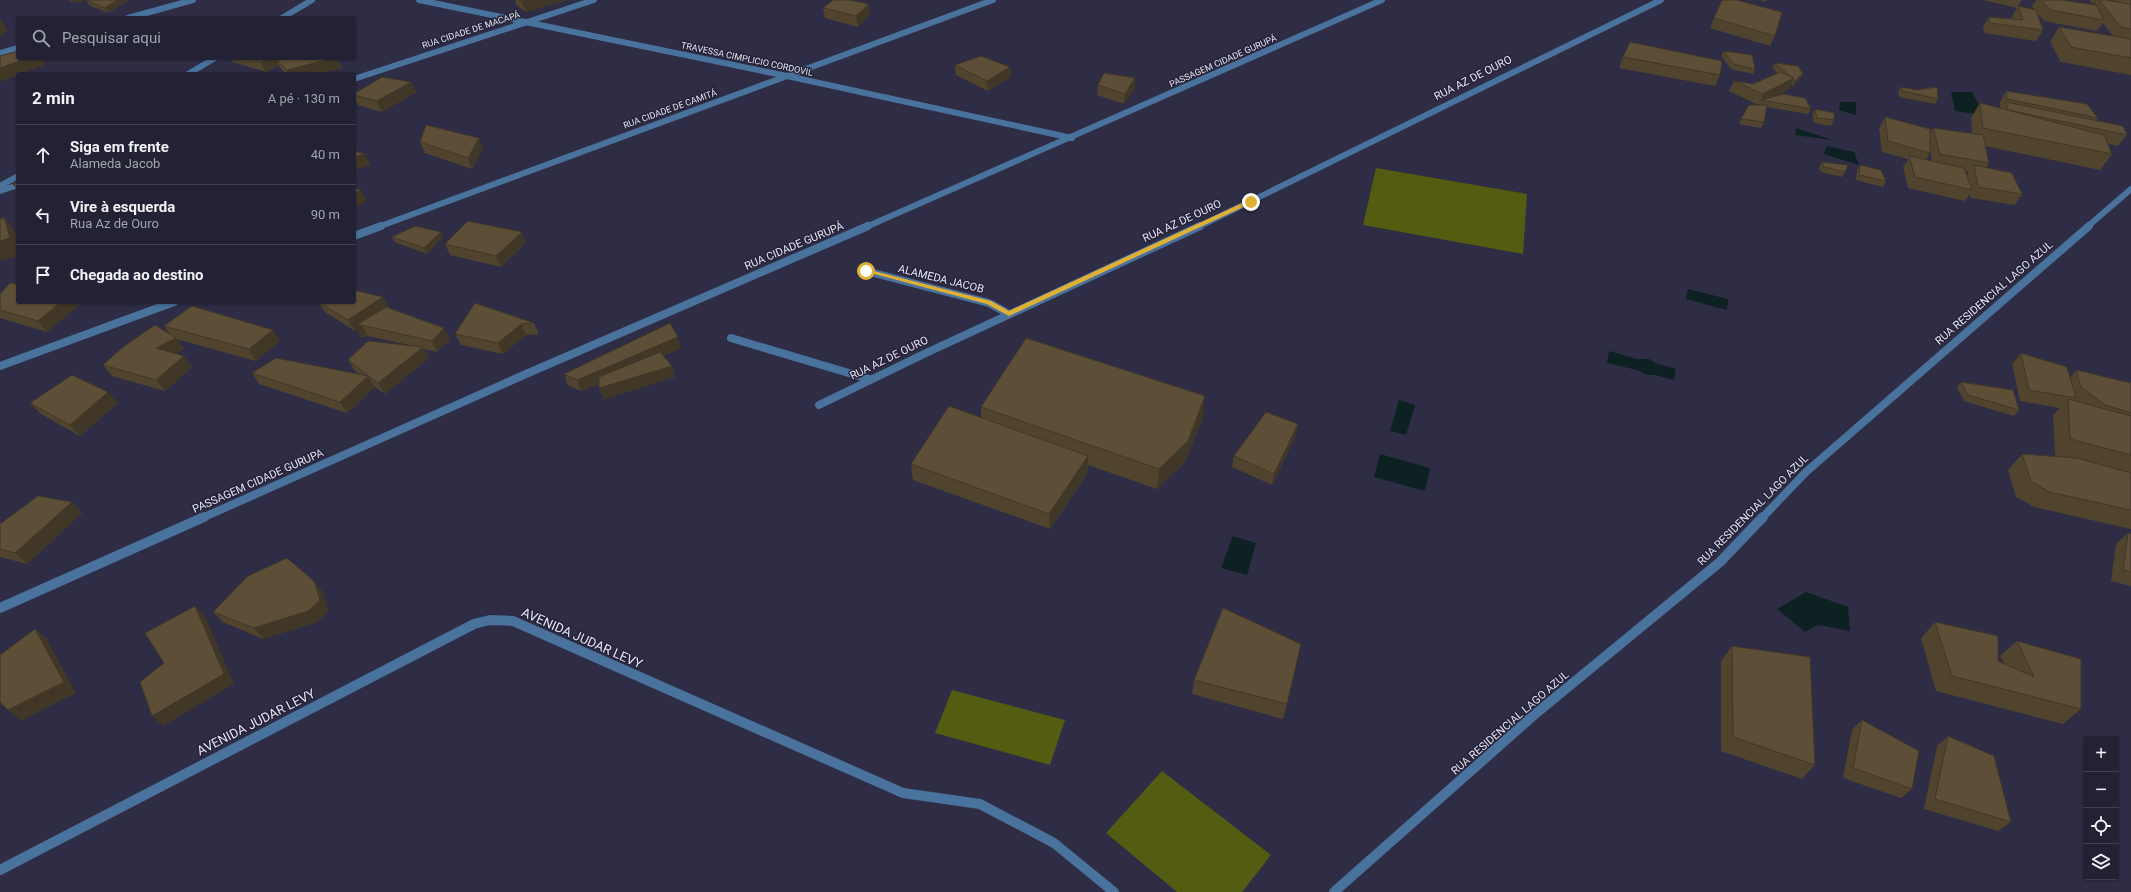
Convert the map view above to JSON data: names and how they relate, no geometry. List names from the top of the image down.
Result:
{
  "streets": {
    "street": [
      "RUA CIDADE DE MACAPÁ",
      "TRAVESSA CIMPLICIO CORDOVIL",
      "PASSAGEM CIDADE GURUPÁ",
      "RUA AZ DE OURO",
      "RUA CIDADE DE CAMITÁ",
      "RUA CIDADE GURUPÁ",
      "ALAMEDA JACOB",
      "RUA RESIDENCIAL LAGO AZUL",
      "PASSAGEM CIDADE GURUPA",
      "AVENIDA JUDAR LEVY"
    ]
  },
  "crossings": [
    ["RUA CIDADE DE MACAPÁ", "TRAVESSA CIMPLICIO CORDOVIL"],
    ["TRAVESSA CIMPLICIO CORDOVIL", "PASSAGEM CIDADE GURUPÁ"],
    ["TRAVESSA CIMPLICIO CORDOVIL", "RUA CIDADE DE CAMITÁ"],
    ["TRAVESSA CIMPLICIO CORDOVIL", "RUA CIDADE GURUPÁ"],
    ["PASSAGEM CIDADE GURUPÁ", "RUA CIDADE GURUPÁ"],
    ["RUA AZ DE OURO", "ALAMEDA JACOB"],
    ["RUA CIDADE GURUPÁ", "PASSAGEM CIDADE GURUPA"]
  ],
  "page": {
    "search": "Pesquisar aqui",
    "heading": ["2 min", "A pé · 130 m"],
    "list": [
      ["Siga em frente", "Alameda Jacob", "40 m"],
      ["Vire à esquerda", "Rua Az de Ouro", "90 m"],
      "Chegada ao destino"
    ],
    "map_buttons": ["+", "−"]
  }
}
